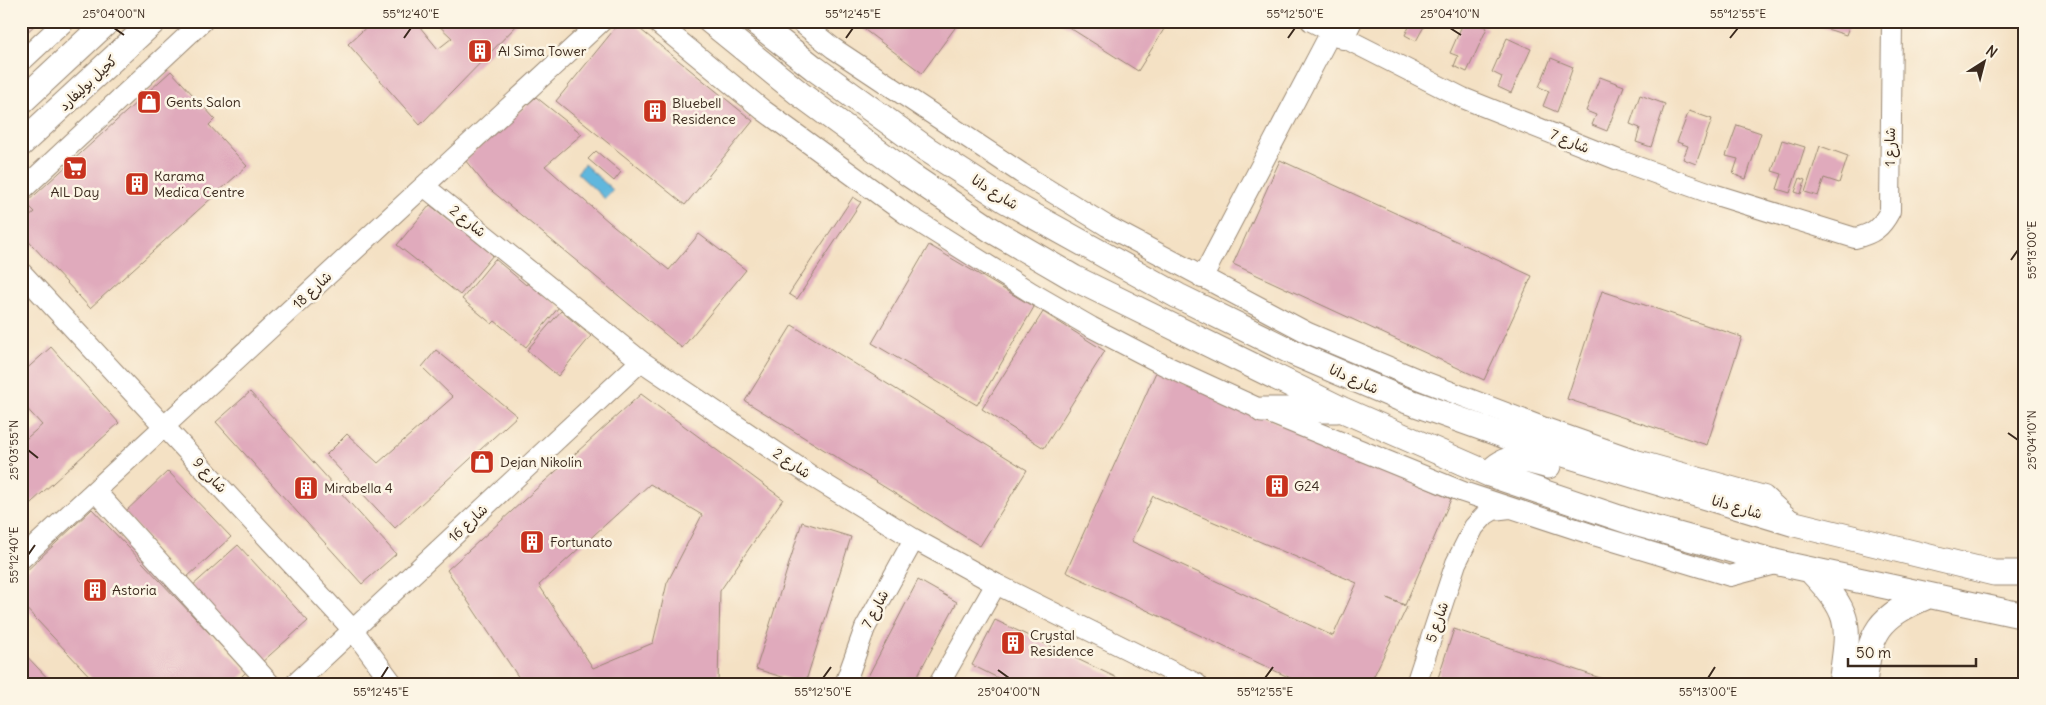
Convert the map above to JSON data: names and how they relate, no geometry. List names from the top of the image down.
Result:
{
  "streets": {
    "street": [
      "كحيل بوليفارد",
      "شارع 7",
      "شارع 1",
      "شارع دانا",
      "شارع 2",
      "شارع 18",
      "شارع 9",
      "شارع 16",
      "شارع 5"
    ]
  },
  "crossings": [
    ["شارع 7", "شارع 1"],
    ["شارع 7", "شارع 2"],
    ["شارع 2", "شارع 18"],
    ["شارع 2", "شارع 16"],
    ["شارع 18", "شارع 9"],
    ["شارع 9", "شارع 16"]
  ],
  "places": {
    "building": [
      "Al Sima Tower",
      "Bluebell Residence",
      "Karama Medica Centre",
      "G24",
      "Mirabella 4",
      "Fortunato",
      "Astoria",
      "Crystal Residence"
    ],
    "shop": ["Gents Salon", "Dejan Nikolin"],
    "supermarket": ["AlL Day"]
  },
  "scale_bar": "50 m",
  "north": "top right",
  "coordinates": [
    "25°04'00\"N",
    "55°12'40\"E",
    "55°12'45\"E",
    "55°12'50\"E",
    "25°04'10\"N",
    "55°12'55\"E",
    "55°13'00\"E",
    "25°03'55\"N"
  ]
}
